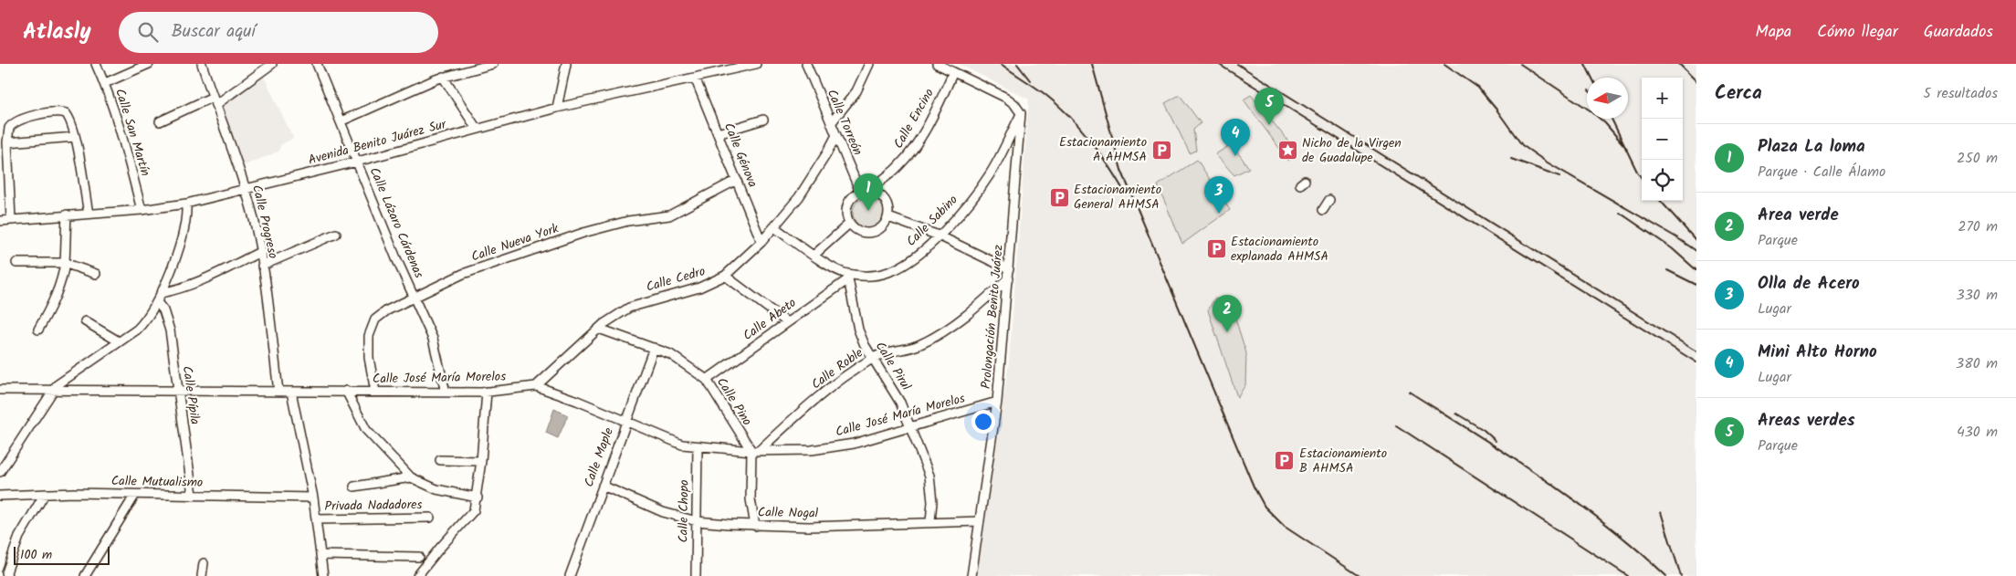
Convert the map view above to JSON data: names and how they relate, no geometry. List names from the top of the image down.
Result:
{
  "streets": {
    "street": [
      "Calle Encino",
      "Calle Torreón",
      "Calle San Martín",
      "Avenida Benito Juárez Sur",
      "Calle Génova",
      "Calle Sabino",
      "Calle Progreso",
      "Calle Lázaro Cárdenas",
      "Calle Nueva York",
      "Calle Cedro",
      "Prolongación Benito Juárez",
      "Calle Abeto",
      "Calle Pirul",
      "Calle Roble",
      "Calle José María Morelos",
      "Calle Pípila",
      "Calle Pino",
      "Calle Maple",
      "Calle Mutualismo",
      "Privada Nadadores",
      "Calle Chopo",
      "Calle Nogal"
    ]
  },
  "crossings": [
    ["Calle Encino", "Calle Torreón"],
    ["Calle Torreón", "Calle Cedro"],
    ["Calle San Martín", "Avenida Benito Juárez Sur"],
    ["Avenida Benito Juárez Sur", "Calle Génova"],
    ["Avenida Benito Juárez Sur", "Calle Progreso"],
    ["Avenida Benito Juárez Sur", "Calle Lázaro Cárdenas"],
    ["Calle Génova", "Calle Nueva York"],
    ["Calle Génova", "Calle Cedro"],
    ["Calle Sabino", "Calle Cedro"],
    ["Calle Sabino", "Prolongación Benito Juárez"],
    ["Calle Sabino", "Calle Abeto"],
    ["Calle Sabino", "Calle Pirul"],
    ["Calle Progreso", "Calle José María Morelos"],
    ["Calle Lázaro Cárdenas", "Calle Nueva York"],
    ["Calle Lázaro Cárdenas", "Calle José María Morelos"],
    ["Calle Nueva York", "Calle José María Morelos"],
    ["Calle Cedro", "Calle José María Morelos"],
    ["Calle Cedro", "Calle Pino"],
    ["Prolongación Benito Juárez", "Calle Roble"],
    ["Prolongación Benito Juárez", "Calle José María Morelos"],
    ["Prolongación Benito Juárez", "Calle Nogal"],
    ["Calle Abeto", "Calle Pirul"],
    ["Calle Abeto", "Calle Pino"],
    ["Calle Pirul", "Calle Roble"],
    ["Calle Pirul", "Calle José María Morelos"],
    ["Calle Pirul", "Calle Nogal"],
    ["Calle Roble", "Calle José María Morelos"],
    ["Calle Roble", "Calle Pino"],
    ["Calle José María Morelos", "Calle Pípila"],
    ["Calle José María Morelos", "Calle Pino"],
    ["Calle José María Morelos", "Calle Maple"],
    ["Calle José María Morelos", "Calle Chopo"],
    ["Calle Pípila", "Calle Mutualismo"],
    ["Calle Pino", "Calle Maple"],
    ["Calle Maple", "Calle Nogal"],
    ["Calle Chopo", "Calle Nogal"]
  ],
  "places": {
    "parking": [
      "Estacionamiento A AHMSA",
      "Estacionamiento General AHMSA",
      "Estacionamiento explanada AHMSA",
      "Estacionamiento B AHMSA"
    ],
    "place": ["Nicho de la Virgen de Guadalupe"]
  },
  "scale_bar": "100 m",
  "north": "left",
  "page": {
    "header": "Atlasly",
    "search": "Buscar aquí",
    "nav": ["Mapa", "Cómo llegar", "Guardados"],
    "heading": ["Cerca", "5 resultados"],
    "map_buttons": ["+", "−"],
    "pins": [
      "5",
      "4",
      "1",
      "3",
      "2"
    ],
    "list": [
      {
        "mark": "1",
        "name": "Plaza La loma",
        "note": "Parque · Calle Álamo",
        "value": "250 m"
      },
      {
        "mark": "2",
        "name": "Area verde",
        "note": "Parque",
        "value": "270 m"
      },
      {
        "mark": "3",
        "name": "Olla de Acero",
        "note": "Lugar",
        "value": "330 m"
      },
      {
        "mark": "4",
        "name": "Mini Alto Horno",
        "note": "Lugar",
        "value": "380 m"
      },
      {
        "mark": "5",
        "name": "Areas verdes",
        "note": "Parque",
        "value": "430 m"
      }
    ],
    "scale": "100 m"
  }
}
